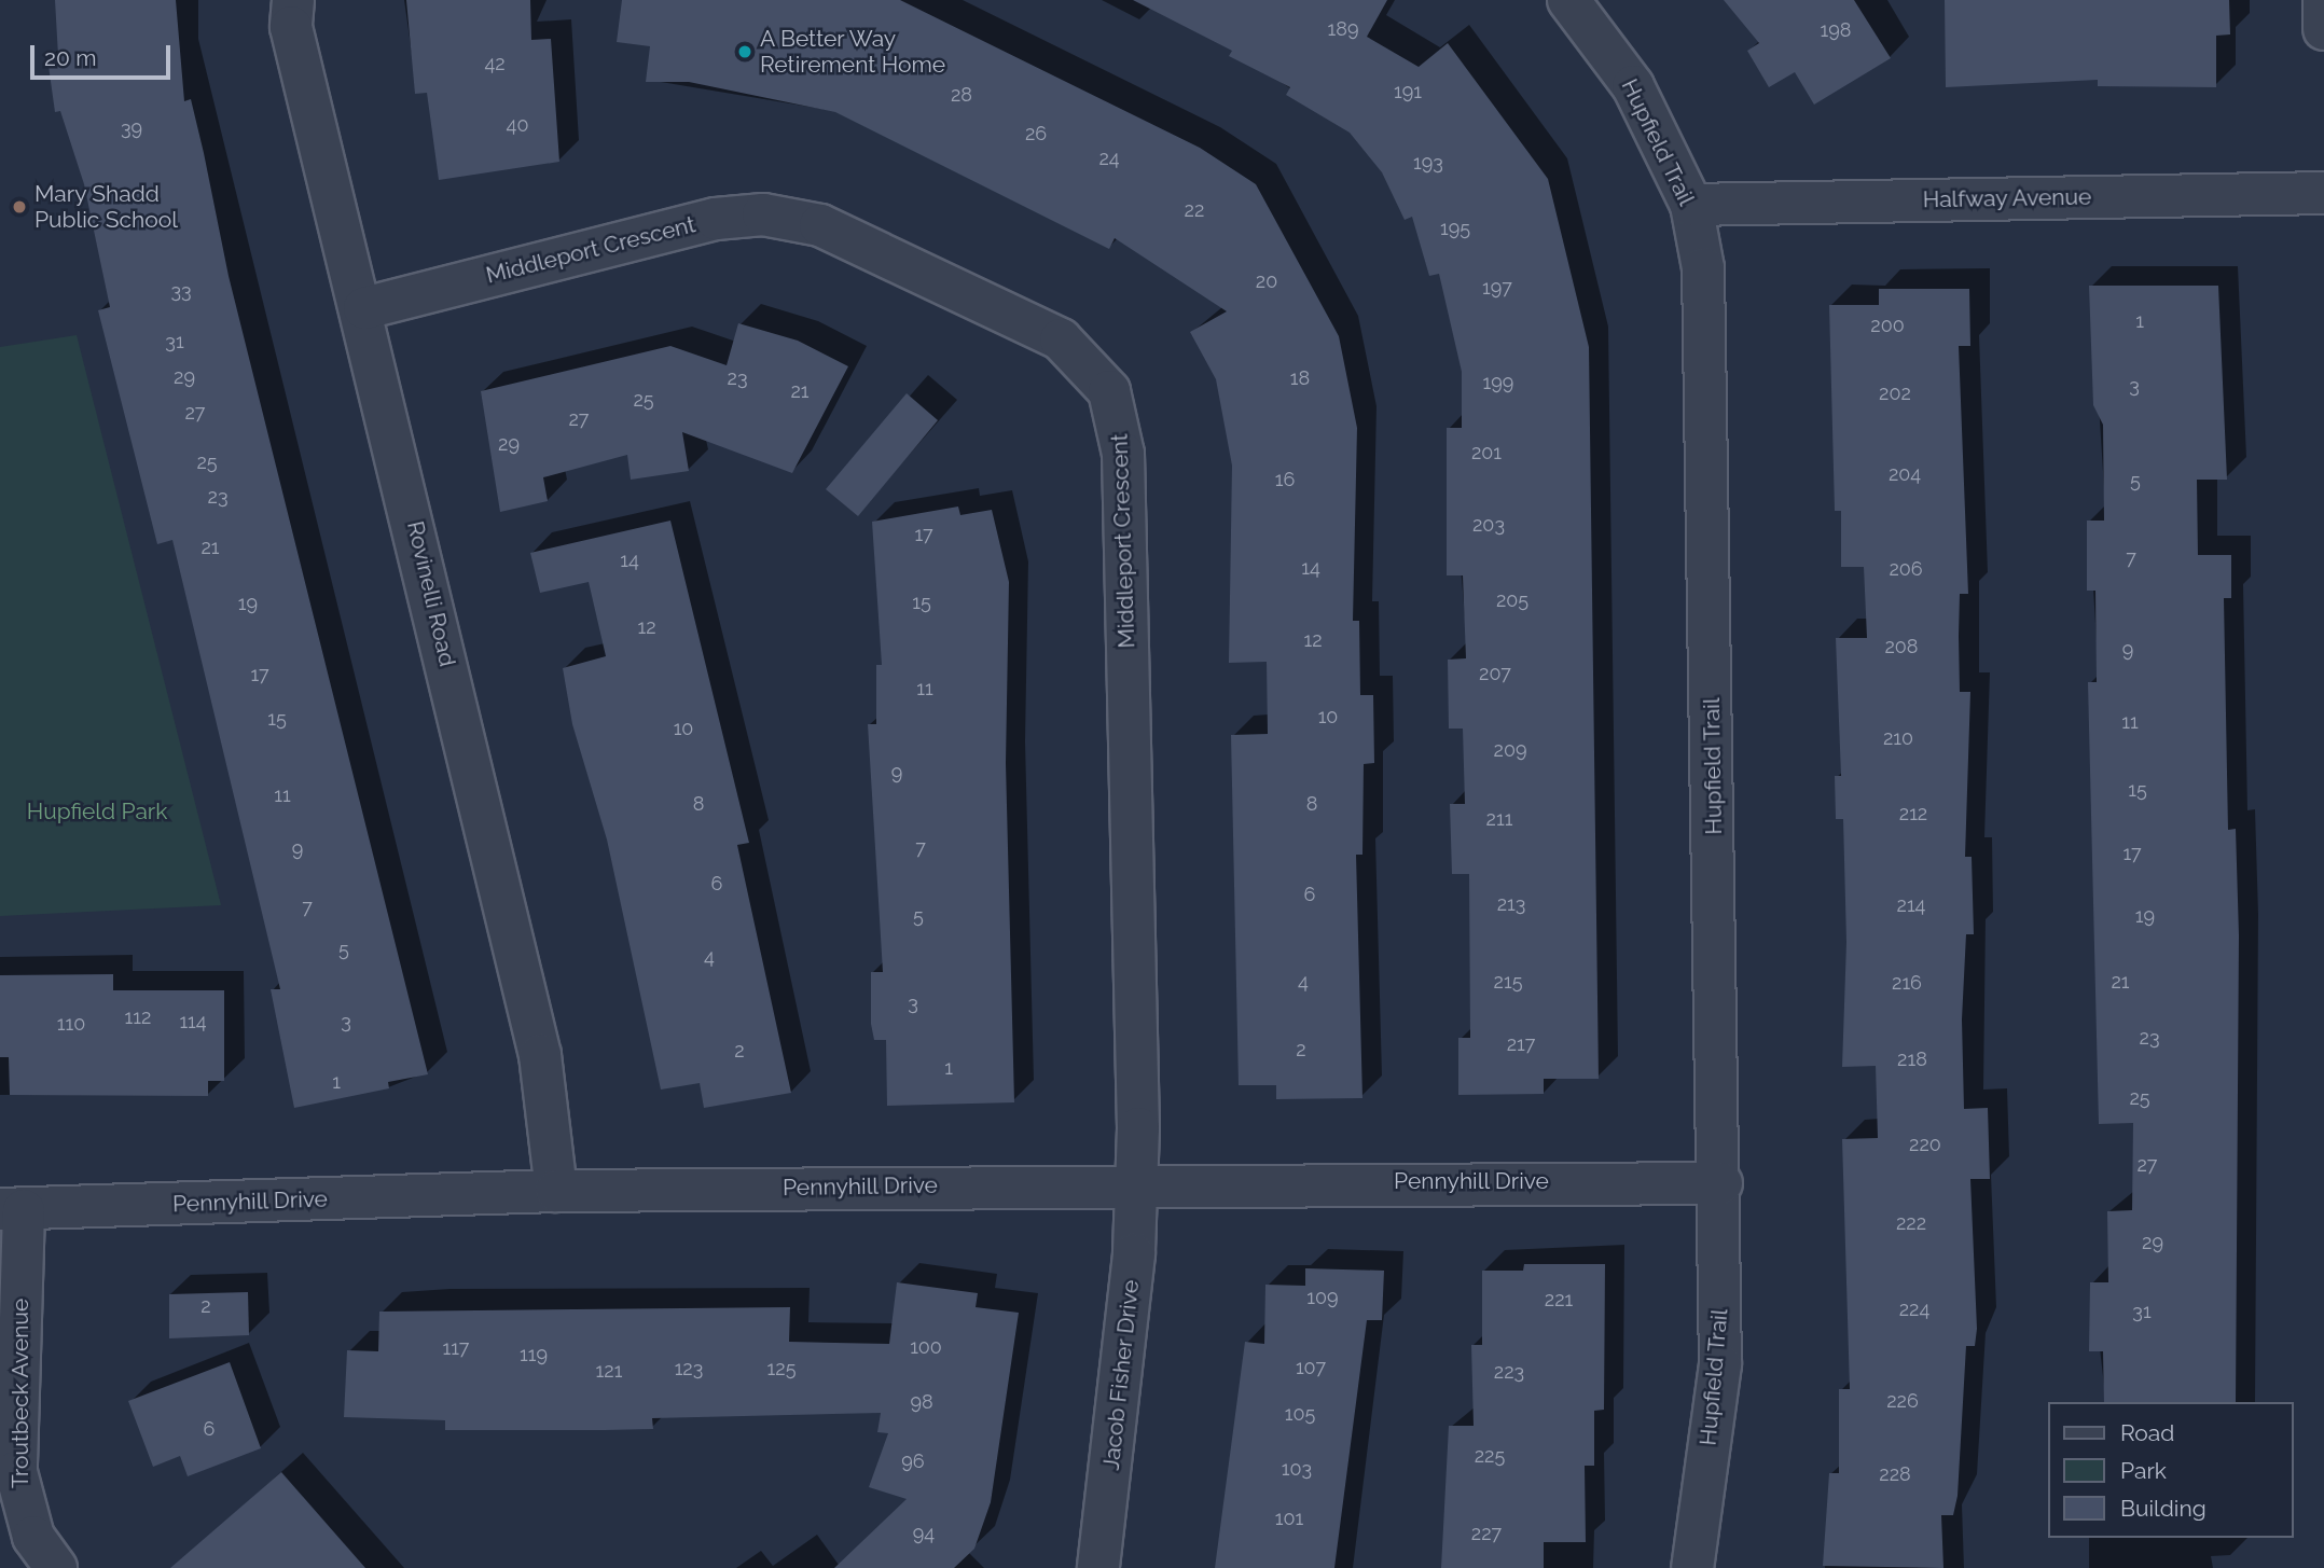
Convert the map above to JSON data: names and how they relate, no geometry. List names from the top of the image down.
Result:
{
  "streets": {
    "street": [
      "Hupfield Trail",
      "Halfway Avenue",
      "Middleport Crescent",
      "Rovinelli Road",
      "Pennyhill Drive",
      "Jacob Fisher Drive",
      "Troutbeck Avenue"
    ]
  },
  "crossings": [
    ["Hupfield Trail", "Halfway Avenue"],
    ["Hupfield Trail", "Pennyhill Drive"],
    ["Middleport Crescent", "Rovinelli Road"],
    ["Middleport Crescent", "Pennyhill Drive"],
    ["Middleport Crescent", "Jacob Fisher Drive"],
    ["Rovinelli Road", "Pennyhill Drive"],
    ["Pennyhill Drive", "Jacob Fisher Drive"],
    ["Pennyhill Drive", "Troutbeck Avenue"]
  ],
  "parks": ["Hupfield Park"],
  "places": ["A Better Way Retirement Home", "Mary Shadd Public School"],
  "house_numbers": [
    "189",
    "198",
    "42",
    "191",
    "28",
    "40",
    "39",
    "26",
    "24",
    "193",
    "22",
    "195",
    "20",
    "197",
    "33",
    "1",
    "200",
    "31",
    "29",
    "23",
    "18",
    "199",
    "3",
    "21",
    "202",
    "25",
    "27",
    "27",
    "29",
    "201",
    "25",
    "204",
    "16",
    "5",
    "23",
    "203",
    "17",
    "21",
    "7",
    "14",
    "14",
    "206",
    "205",
    "15",
    "19",
    "12",
    "12",
    "208",
    "9",
    "207",
    "17",
    "11",
    "10",
    "15",
    "11",
    "10",
    "210",
    "209",
    "9",
    "15",
    "11",
    "8",
    "8",
    "212",
    "211",
    "7",
    "9",
    "17",
    "6",
    "6",
    "213",
    "214",
    "7",
    "5",
    "19",
    "5",
    "4",
    "4",
    "215",
    "21",
    "216",
    "3",
    "112",
    "114",
    "3",
    "110",
    "23",
    "217",
    "2",
    "2",
    "218",
    "1",
    "1",
    "25",
    "220",
    "27",
    "222",
    "29",
    "109",
    "221",
    "2",
    "224",
    "31",
    "100",
    "117",
    "119",
    "107",
    "123",
    "125",
    "121",
    "223",
    "226",
    "98",
    "105",
    "6",
    "225",
    "96",
    "103",
    "228",
    "101",
    "94",
    "227"
  ],
  "legend": ["Road", "Park", "Building"],
  "scale_bar": "20 m"
}
